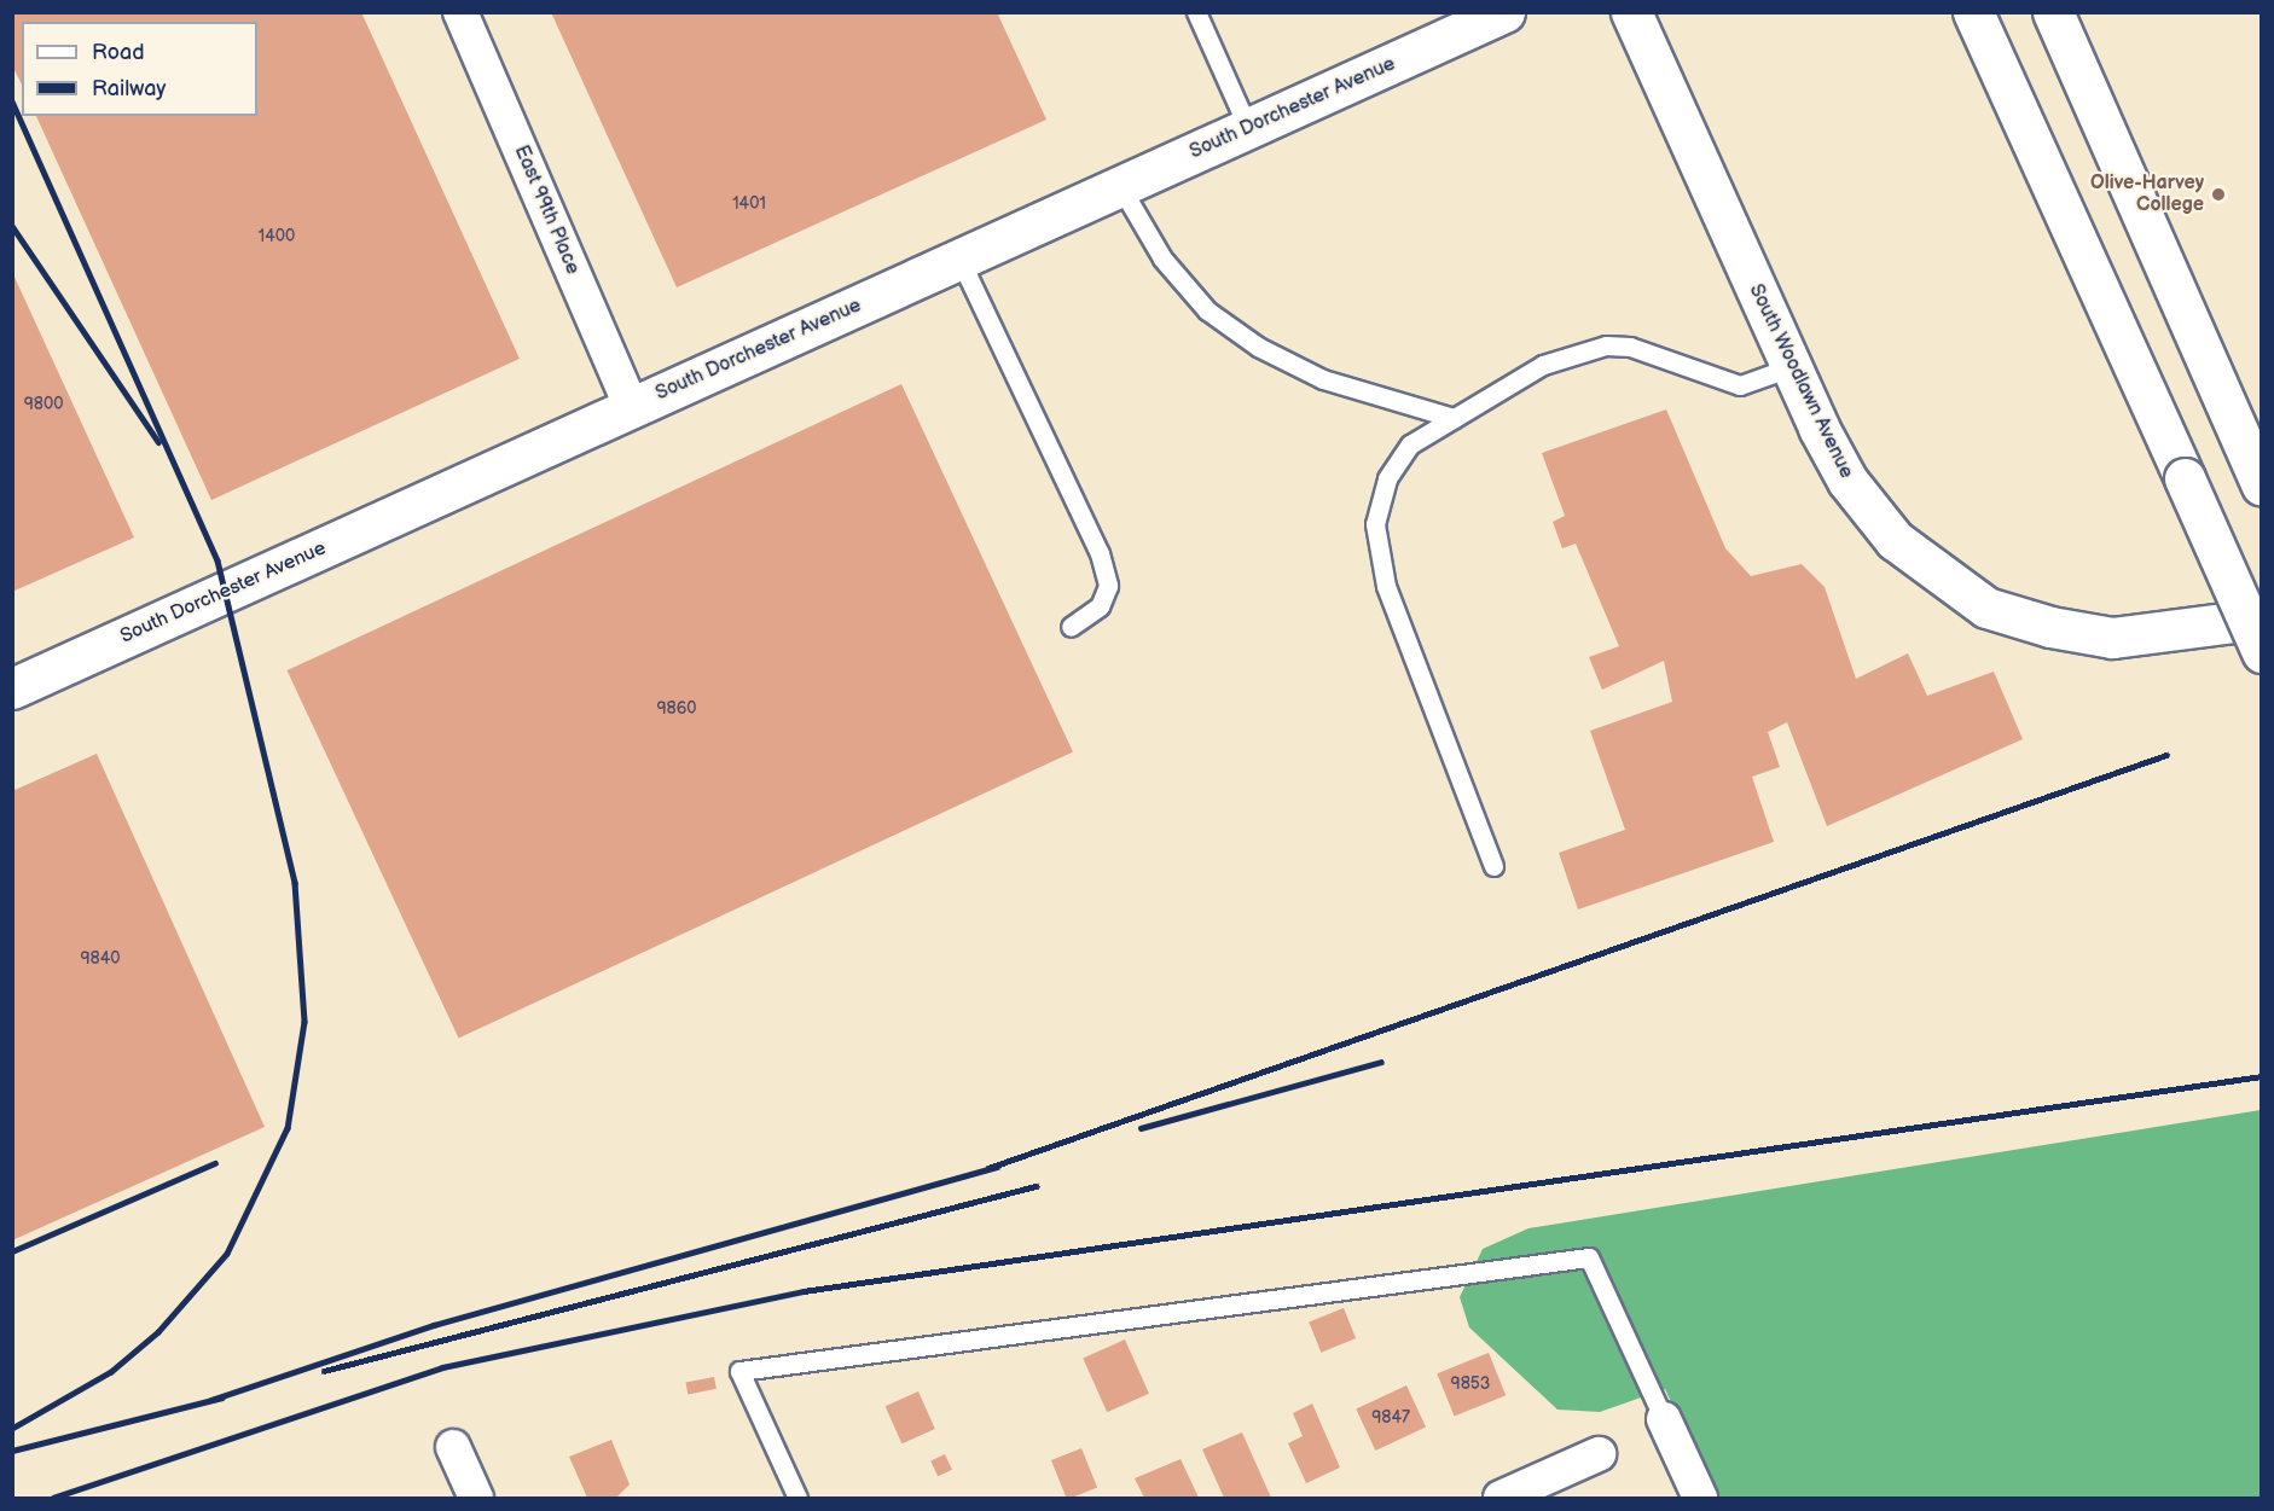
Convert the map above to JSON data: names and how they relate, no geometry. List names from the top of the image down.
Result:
{
  "streets": {
    "main road": ["South Dorchester Avenue", "South Woodlawn Avenue"],
    "street": ["East 99th Place"]
  },
  "crossings": [
    ["South Dorchester Avenue", "East 99th Place"]
  ],
  "places": ["Olive-Harvey College"],
  "house_numbers": [
    "1401",
    "1400",
    "9800",
    "9860",
    "9840",
    "9853",
    "9847"
  ],
  "legend": ["Road", "Railway"]
}
